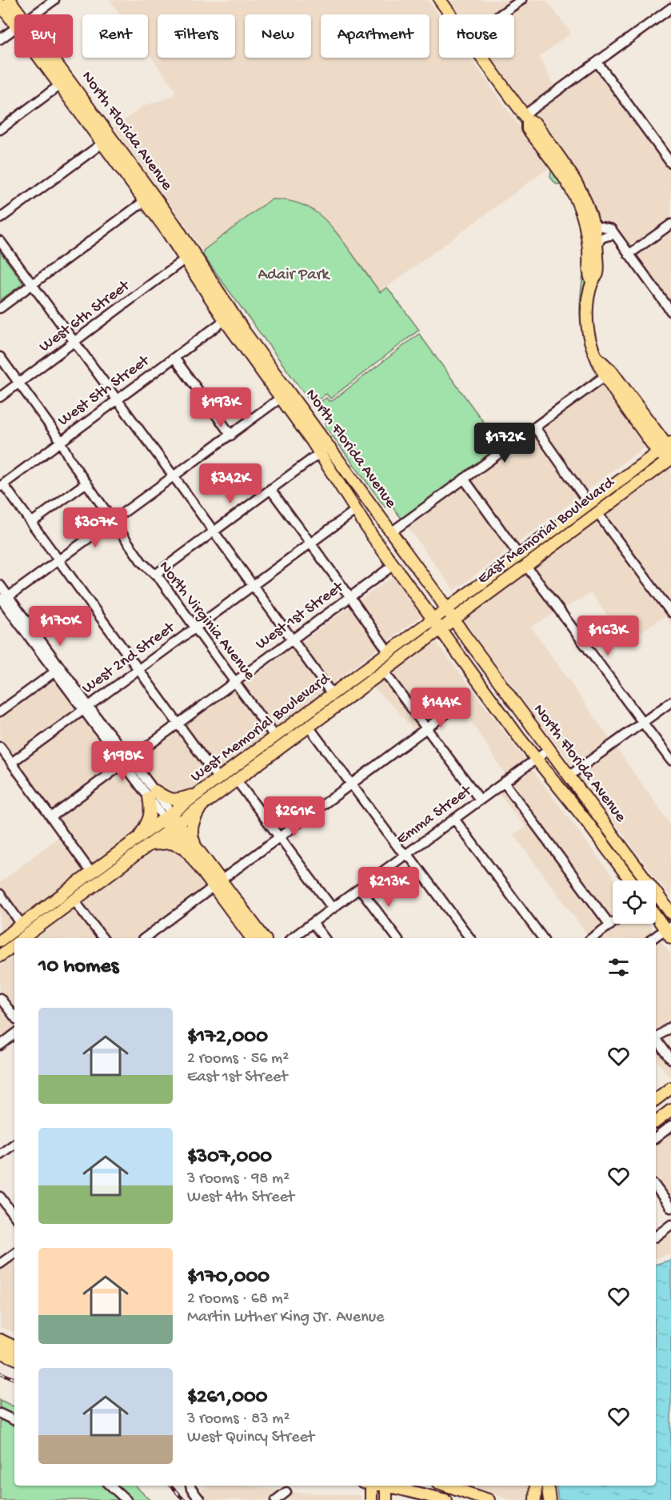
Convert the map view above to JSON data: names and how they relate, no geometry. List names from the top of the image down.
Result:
{
  "streets": {
    "main road": ["North Florida Avenue", "East Memorial Boulevard", "West Memorial Boulevard"],
    "street": [
      "West 6th Street",
      "West 5th Street",
      "West 1st Street",
      "North Virginia Avenue",
      "West 2nd Street",
      "Emma Street"
    ]
  },
  "crossings": [
    ["North Florida Avenue", "West 6th Street"],
    ["North Florida Avenue", "West 5th Street"],
    ["North Florida Avenue", "East Memorial Boulevard"],
    ["North Florida Avenue", "West 1st Street"],
    ["North Florida Avenue", "West 2nd Street"],
    ["North Florida Avenue", "West Memorial Boulevard"],
    ["North Florida Avenue", "Emma Street"],
    ["West 6th Street", "North Virginia Avenue"],
    ["West 5th Street", "North Virginia Avenue"],
    ["East Memorial Boulevard", "West Memorial Boulevard"],
    ["West 1st Street", "North Virginia Avenue"],
    ["North Virginia Avenue", "West 2nd Street"],
    ["North Virginia Avenue", "West Memorial Boulevard"]
  ],
  "parks": ["Adair Park"],
  "page": {
    "chip": [
      "Buy",
      "Rent",
      "Filters",
      "New",
      "Apartment",
      "House"
    ],
    "price": [
      "$193K",
      "$172K",
      "$342K",
      "$307K",
      "$170K",
      "$163K",
      "$144K",
      "$198K",
      "$261K",
      "$213K"
    ],
    "heading": "10 homes",
    "list": [
      {
        "name": "$172,000",
        "note": "2 rooms · 56 m² · East 1st Street"
      },
      {
        "name": "$307,000",
        "note": "3 rooms · 98 m² · West 4th Street"
      },
      {
        "name": "$170,000",
        "note": "2 rooms · 68 m² · Martin Luther King Jr. Avenue"
      },
      {
        "name": "$261,000",
        "note": "3 rooms · 83 m² · West Quincy Street"
      }
    ]
  }
}
